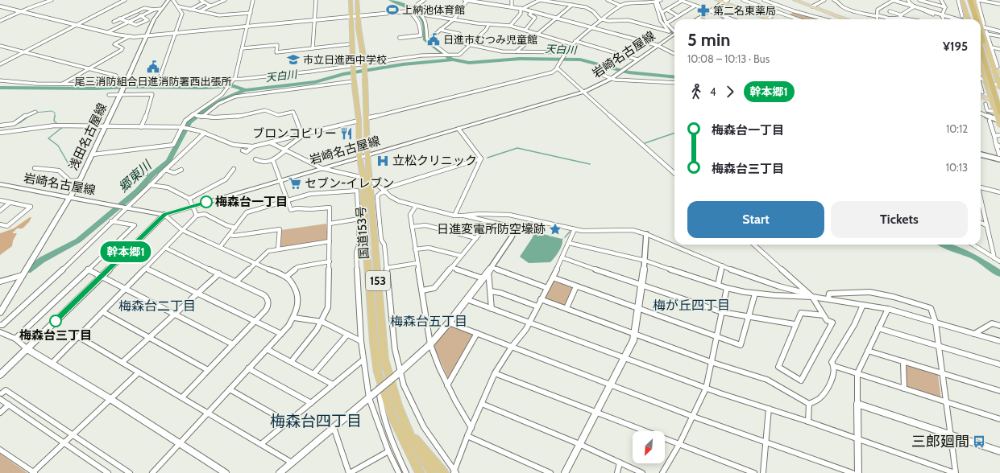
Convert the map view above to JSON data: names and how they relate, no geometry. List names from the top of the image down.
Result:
{
  "streets": {
    "highway": ["国道153号", "153"],
    "main road": ["岩崎名古屋線", "浅田名古屋線"]
  },
  "crossings": [
    ["岩崎名古屋線", "浅田名古屋線"],
    ["岩崎名古屋線", "国道153号"]
  ],
  "districts": [
    "梅が丘四丁目",
    "梅森台二丁目",
    "梅森台五丁目",
    "梅森台四丁目"
  ],
  "water": ["天白川", "郷東川"],
  "places": {
    "sports": ["上納池体育館"],
    "pharmacy": ["第二名東薬局"],
    "public building": ["日進市むつみ児童館", "尾三消防組合日進消防署西出張所"],
    "school or university": ["市立日進西中学校"],
    "restaurant": ["ブロンコビリー"],
    "hospital": ["立松クリニック"],
    "supermarket": ["セブン-イレブン"],
    "other": ["梅森台一丁目", "梅森台三丁目"],
    "place": ["日進変電所防空壕跡"],
    "bus stop": ["三郎廻間"]
  },
  "lines": ["bus line 幹本郷1"],
  "north": "bottom left",
  "page": {
    "on_map": "幹本郷1",
    "heading": ["5 min", "10:08 – 10:13 · Bus", "¥195"],
    "legs": ["4", "幹本郷1"],
    "list": [
      {
        "name": "梅森台一丁目",
        "value": "10:12"
      },
      {
        "name": "梅森台三丁目",
        "value": "10:13"
      }
    ],
    "buttons": ["Start", "Tickets"]
  }
}
